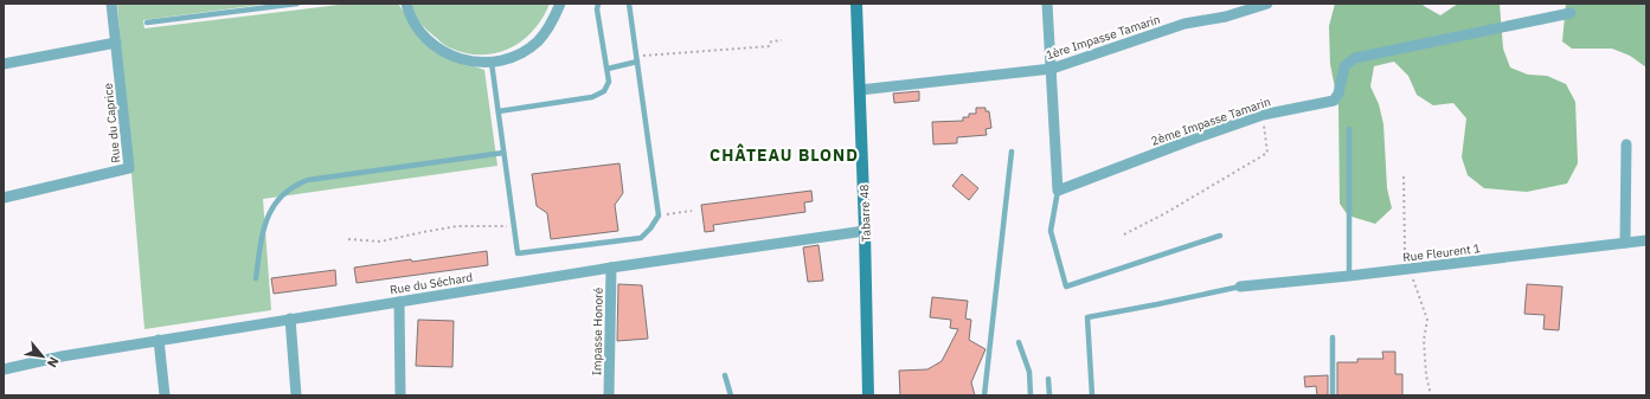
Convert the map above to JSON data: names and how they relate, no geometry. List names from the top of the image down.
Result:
{
  "streets": {
    "street": [
      "1ère Impasse Tamarin",
      "2ème Impasse Tamarin",
      "Rue du Caprice",
      "Tabarre 48",
      "Rue Fleurent 1",
      "Rue du Séchard",
      "Impasse Honoré"
    ]
  },
  "crossings": [
    ["1ère Impasse Tamarin", "Tabarre 48"],
    ["Tabarre 48", "Rue du Séchard"],
    ["Rue du Séchard", "Impasse Honoré"]
  ],
  "districts": ["CHÂTEAU BLOND"],
  "north": "bottom right"
}
